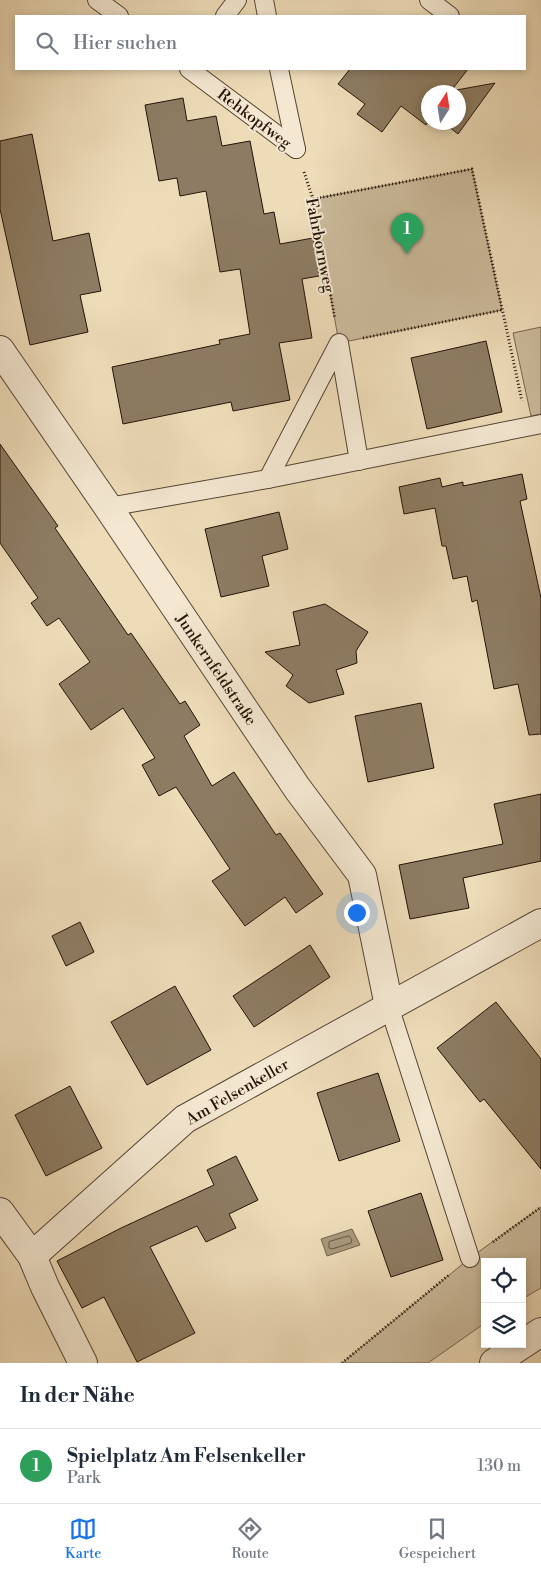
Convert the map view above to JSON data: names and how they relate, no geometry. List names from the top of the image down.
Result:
{
  "streets": {
    "street": ["Junkernfeldstraße", "Am Felsenkeller"],
    "lane": ["Rehkopfweg"],
    "path": ["Fahrbornweg"]
  },
  "crossings": [
    ["Rehkopfweg", "Fahrbornweg"],
    ["Junkernfeldstraße", "Am Felsenkeller"]
  ],
  "north": "top",
  "page": {
    "search": "Hier suchen",
    "pins": "1",
    "heading": "In der Nähe",
    "list": [
      {
        "mark": "1",
        "name": "Spielplatz Am Felsenkeller",
        "note": "Park",
        "value": "130 m"
      }
    ],
    "nav": ["Karte", "Route", "Gespeichert"]
  }
}
